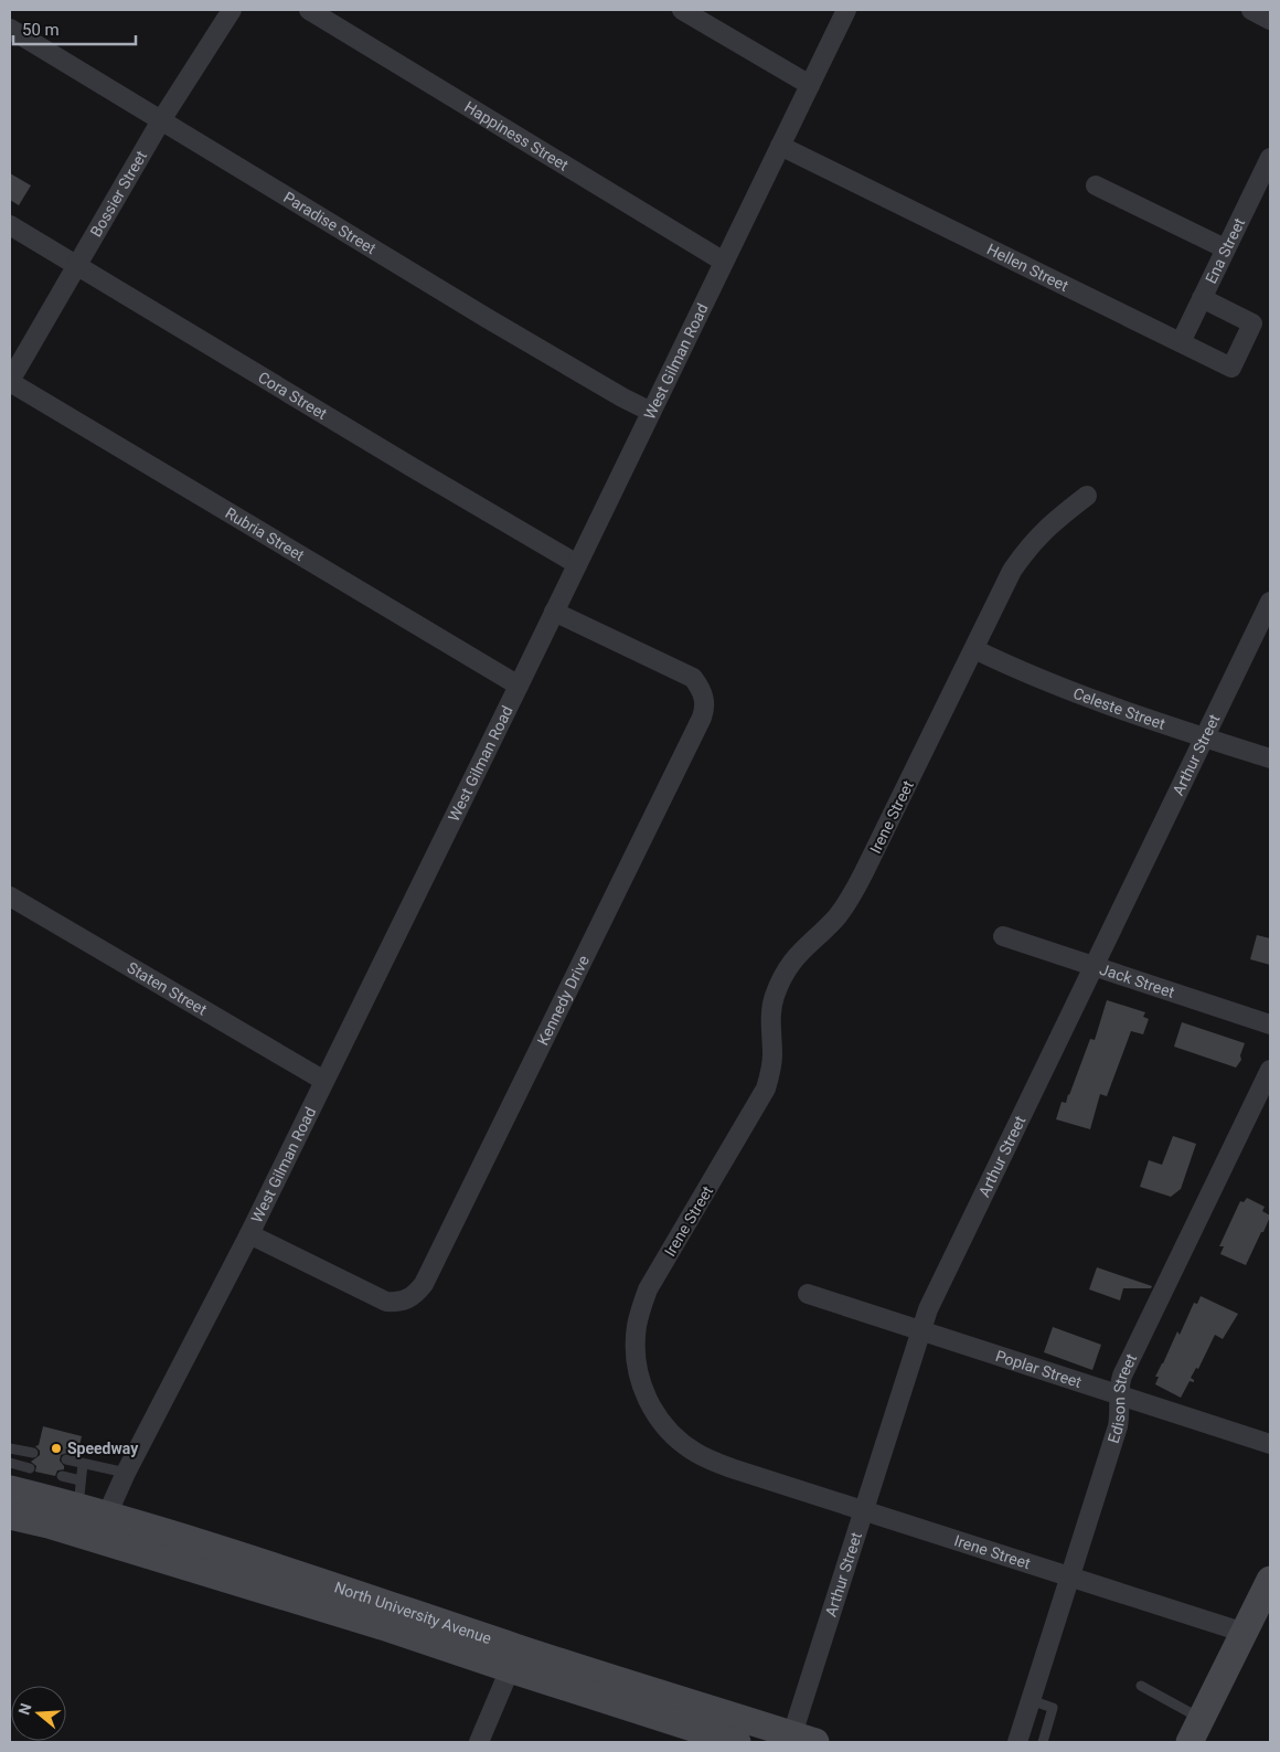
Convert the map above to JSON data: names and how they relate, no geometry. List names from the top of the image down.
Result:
{
  "streets": {
    "main road": ["North University Avenue"],
    "street": [
      "Happiness Street",
      "Bossier Street",
      "Paradise Street",
      "Ena Street",
      "Hellen Street",
      "West Gilman Road",
      "Cora Street",
      "Rubria Street",
      "Celeste Street",
      "Arthur Street",
      "Irene Street",
      "Jack Street",
      "Staten Street",
      "Kennedy Drive",
      "Poplar Street",
      "Edison Street"
    ]
  },
  "crossings": [
    ["Happiness Street", "West Gilman Road"],
    ["Bossier Street", "Paradise Street"],
    ["Bossier Street", "Cora Street"],
    ["Bossier Street", "Rubria Street"],
    ["Paradise Street", "West Gilman Road"],
    ["Ena Street", "Hellen Street"],
    ["Hellen Street", "West Gilman Road"],
    ["West Gilman Road", "Cora Street"],
    ["West Gilman Road", "Rubria Street"],
    ["West Gilman Road", "Staten Street"],
    ["West Gilman Road", "Kennedy Drive"],
    ["West Gilman Road", "North University Avenue"],
    ["Celeste Street", "Arthur Street"],
    ["Celeste Street", "Irene Street"],
    ["Arthur Street", "Irene Street"],
    ["Arthur Street", "Jack Street"],
    ["Arthur Street", "Poplar Street"],
    ["Arthur Street", "North University Avenue"],
    ["Irene Street", "Edison Street"],
    ["Poplar Street", "Edison Street"]
  ],
  "places": ["Speedway"],
  "scale_bar": "50 m",
  "north": "left"
}
